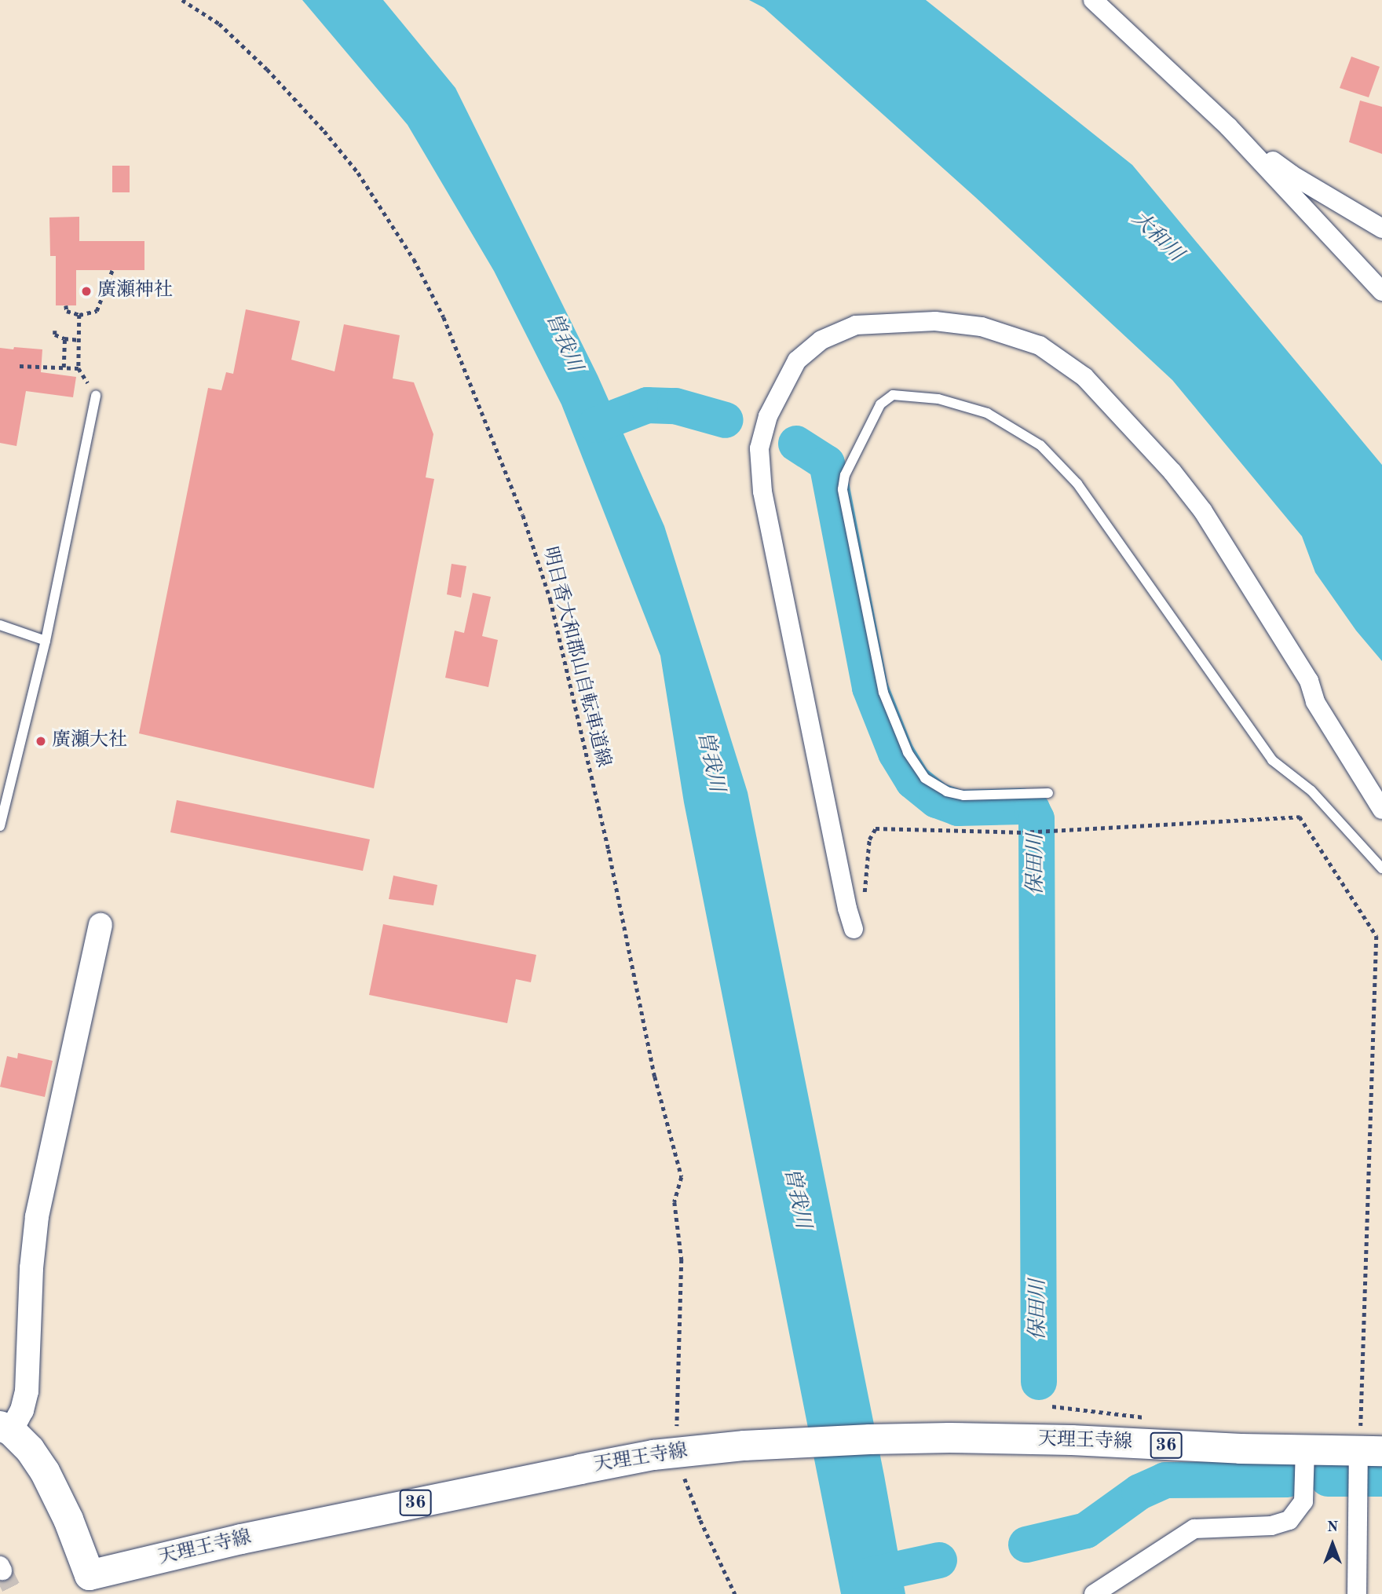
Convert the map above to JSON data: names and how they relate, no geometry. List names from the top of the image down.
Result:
{
  "streets": {
    "main road": ["天理王寺線", "36"],
    "path": ["明日香大和郡山自転車道線"]
  },
  "water": ["大和川", "曽我川", "保田川"],
  "places": ["廣瀬神社", "廣瀬大社"],
  "north": "top"
}
